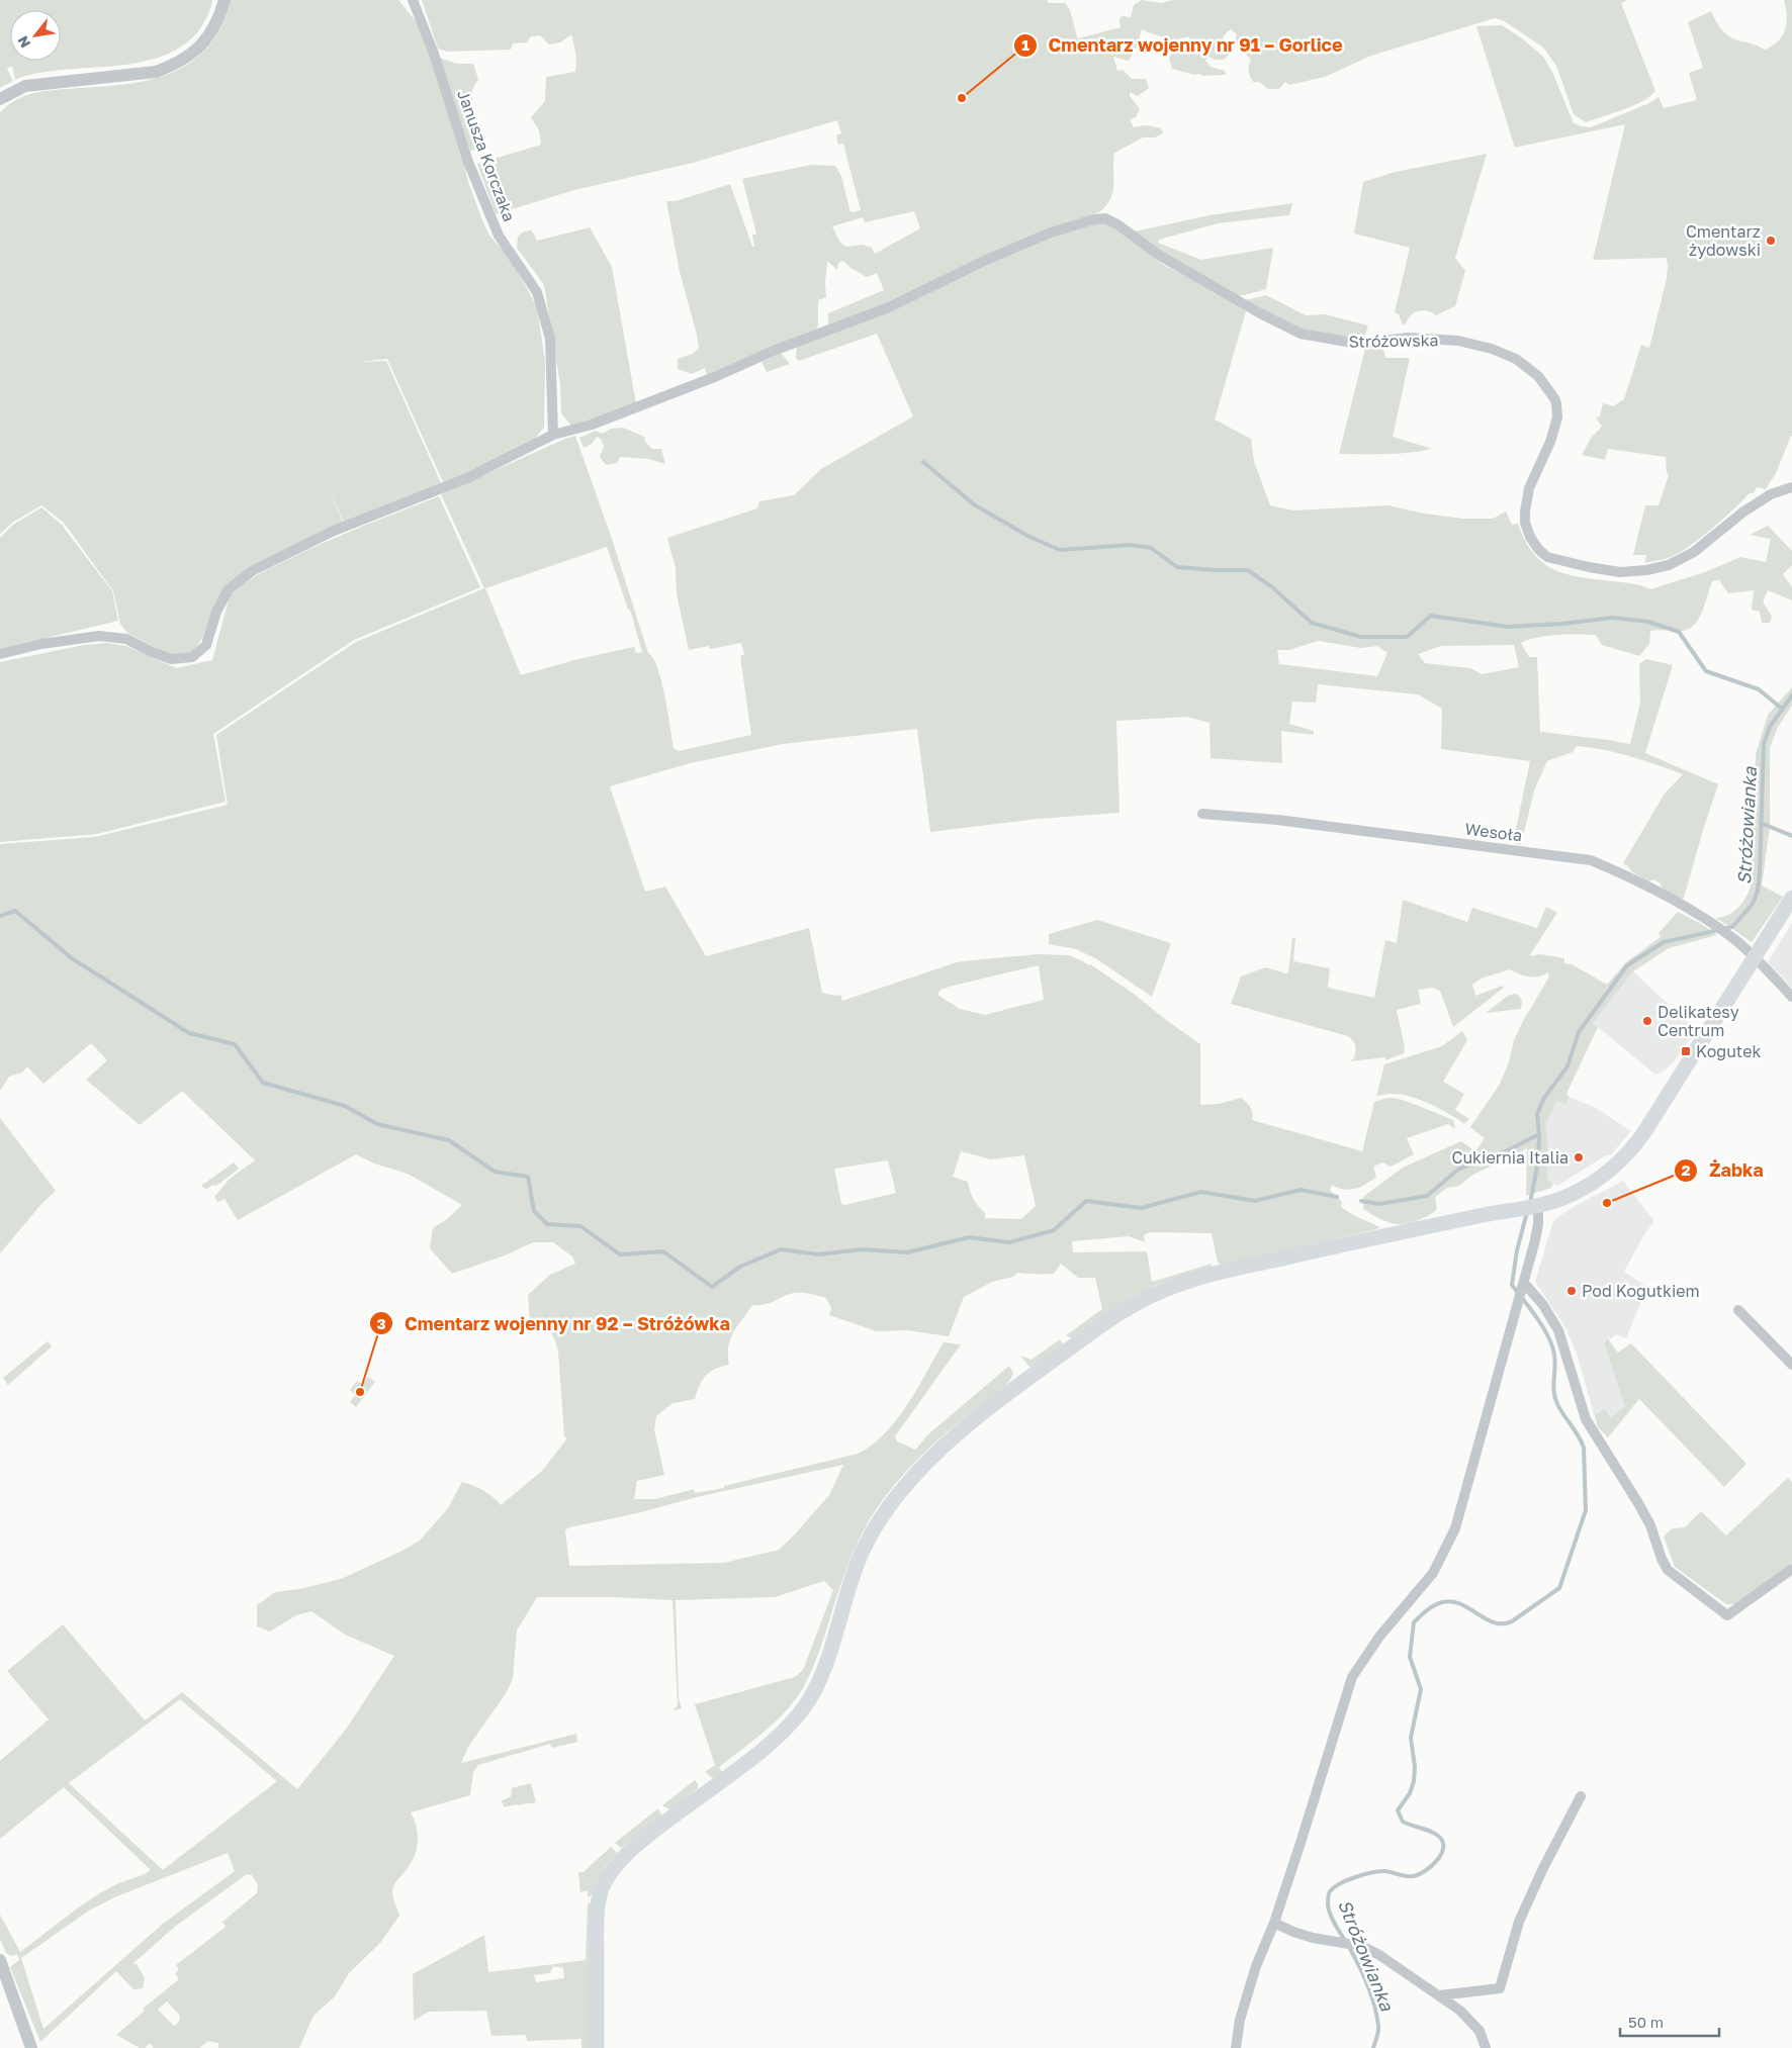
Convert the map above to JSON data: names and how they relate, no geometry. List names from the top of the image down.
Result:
{
  "streets": {
    "street": ["Janusza Korczaka", "Stróżowska", "Wesoła"]
  },
  "crossings": [
    ["Janusza Korczaka", "Stróżowska"]
  ],
  "water": ["Stróżowianka"],
  "places": {
    "other": [
      "Cmentarz wojenny nr 91 – Gorlice",
      "Cmentarz żydowski",
      "Delikatesy Centrum",
      "Cukiernia Italia",
      "Żabka",
      "Pod Kogutkiem",
      "Cmentarz wojenny nr 92 – Stróżówka"
    ],
    "transit": ["Kogutek"]
  },
  "scale_bar": "50 m",
  "north": "bottom left"
}
